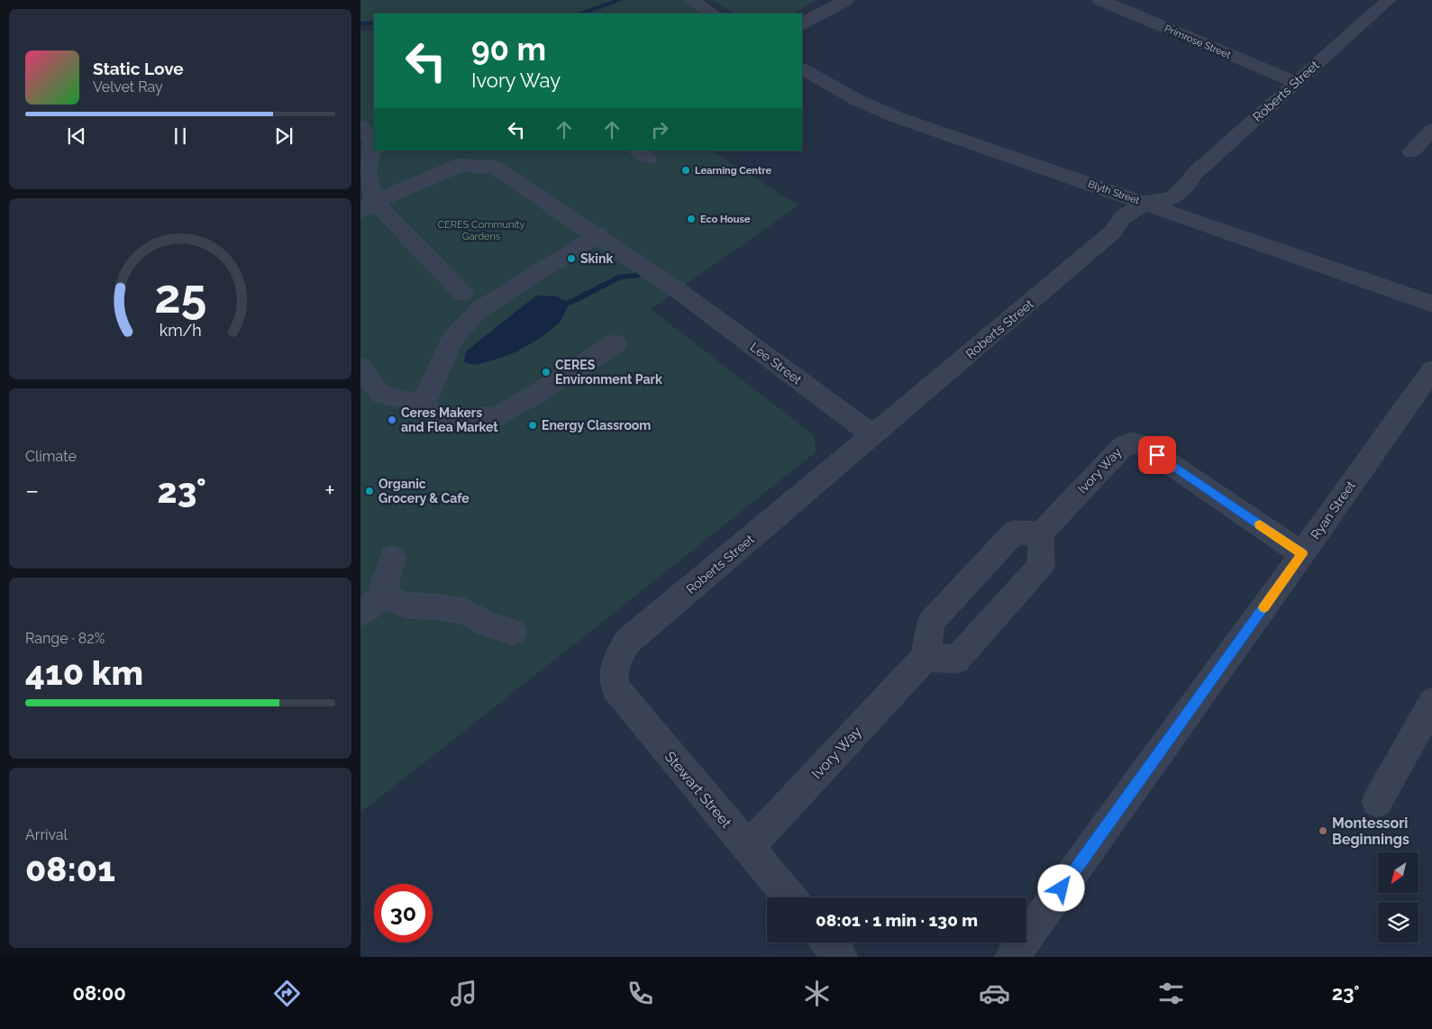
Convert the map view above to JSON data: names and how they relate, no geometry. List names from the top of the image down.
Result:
{
  "streets": {
    "street": [
      "Primrose Street",
      "Roberts Street",
      "Blyth Street",
      "Lee Street",
      "Ivory Way",
      "Ryan Street",
      "Stewart Street"
    ]
  },
  "crossings": [
    ["Primrose Street", "Roberts Street"],
    ["Roberts Street", "Blyth Street"],
    ["Roberts Street", "Lee Street"],
    ["Roberts Street", "Stewart Street"],
    ["Ivory Way", "Ryan Street"],
    ["Ivory Way", "Stewart Street"]
  ],
  "parks": ["CERES Community Gardens"],
  "places": [
    "Learning Centre",
    "Eco House",
    "Skink",
    "CERES Environment Park",
    "Ceres Makers and Flea Market",
    "Energy Classroom",
    "Organic Grocery & Cafe",
    "Montessori Beginnings"
  ],
  "north": "bottom left",
  "page": {
    "turn": ["90 m", "Ivory Way"],
    "song": ["Static Love", "Velvet Ray"],
    "tile": [
      "Climate",
      ["Range · 82%", "410 km"],
      ["Arrival", "08:01"]
    ],
    "heat": ["−", "23°", "+"],
    "limit": "30",
    "trip": "08:01 · 1 min · 130 m",
    "tabs": ["08:00", "23°"],
    "gauge": ["25", "km/h"]
  }
}
